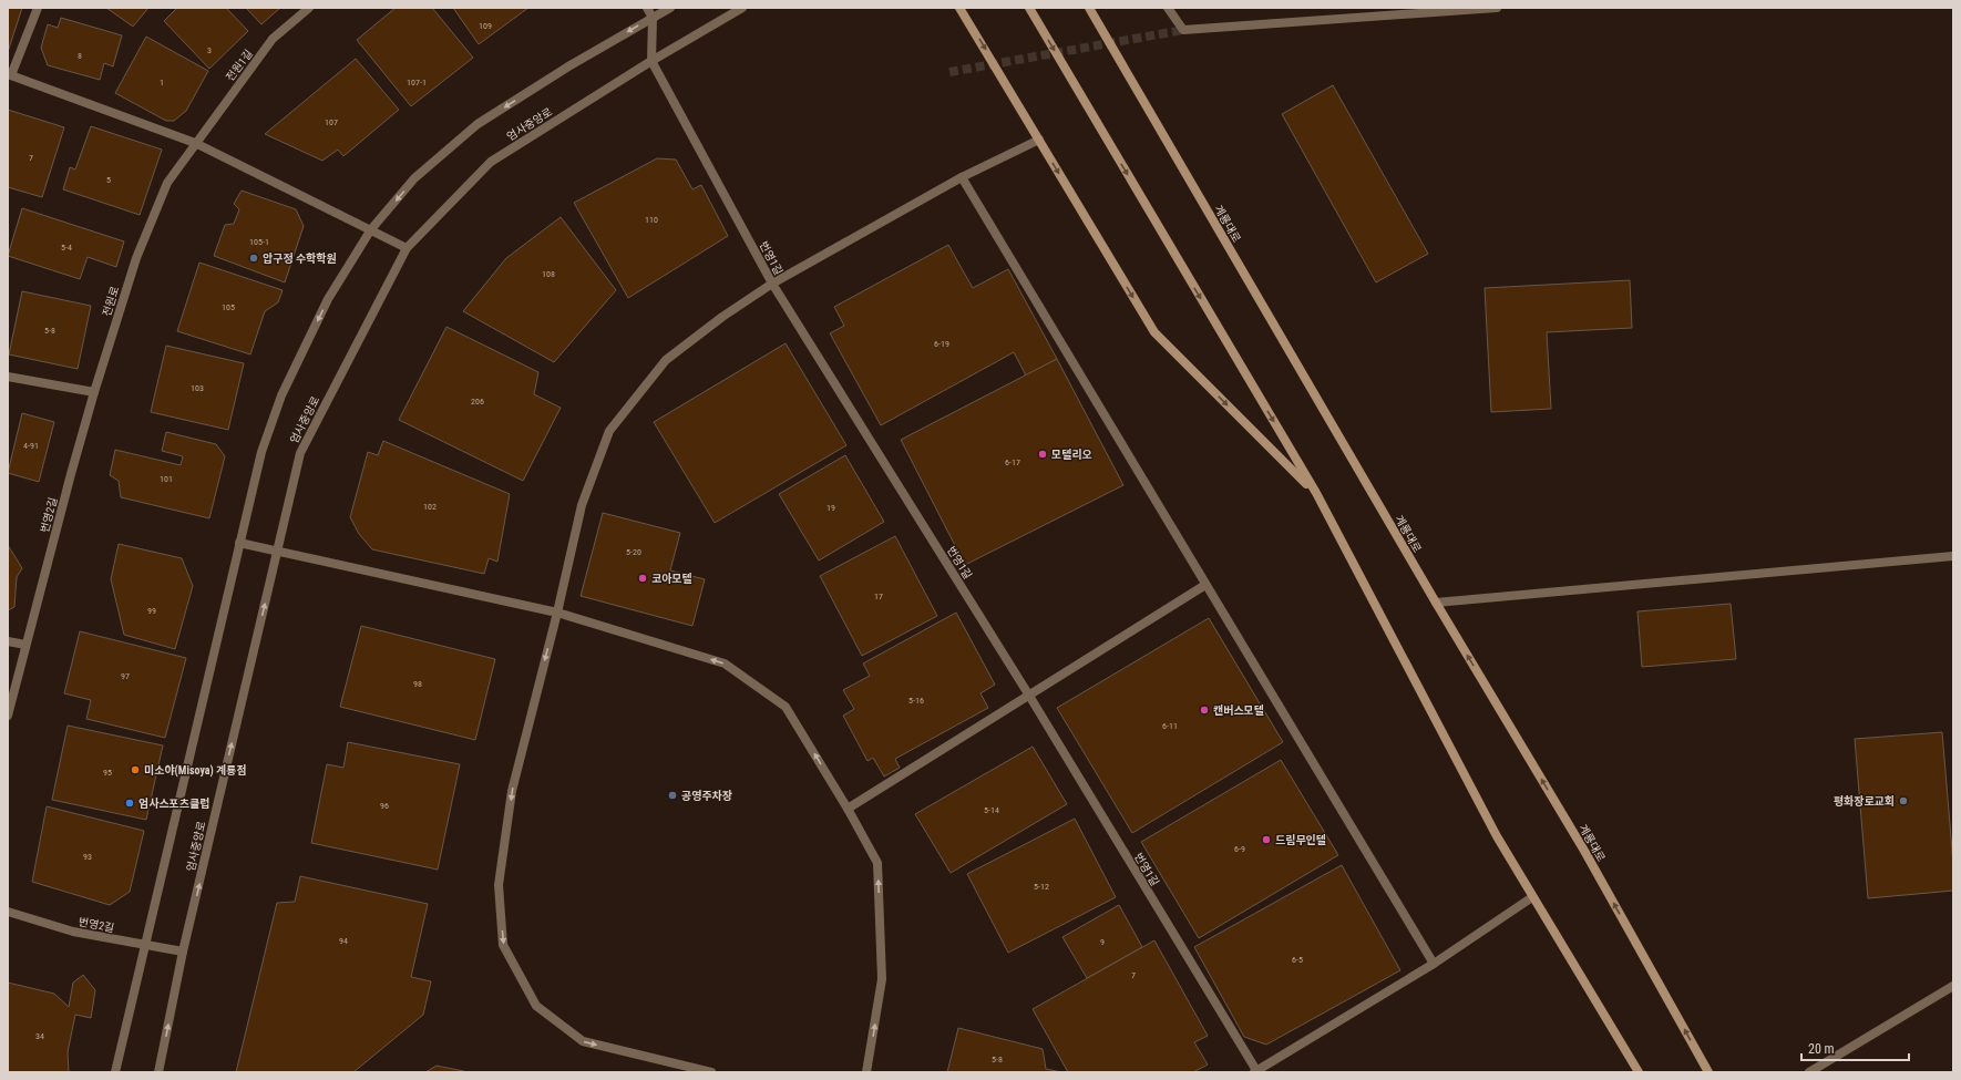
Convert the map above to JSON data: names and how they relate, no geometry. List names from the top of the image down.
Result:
{
  "streets": {
    "street": [
      "전원1길",
      "엄사중앙로",
      "계룡대로",
      "번영1길",
      "전원로",
      "번영2길"
    ]
  },
  "crossings": [
    ["전원1길", "전원로"],
    ["엄사중앙로", "번영1길"],
    ["엄사중앙로", "번영2길"],
    ["전원로", "번영2길"]
  ],
  "places": [
    "압구정 수학학원",
    "모텔리오",
    "코아모텔",
    "캔버스모텔",
    "미소야(Misoya) 계룡점",
    "공영주차장",
    "평화장로교회",
    "엄사스포츠클럽",
    "드림무인텔"
  ],
  "house_numbers": [
    "109",
    "3",
    "8",
    "1",
    "107-1",
    "107",
    "7",
    "5",
    "110",
    "105-1",
    "5-4",
    "108",
    "105",
    "5-8",
    "6-19",
    "103",
    "206",
    "4-91",
    "6-17",
    "101",
    "102",
    "19",
    "5-20",
    "17",
    "99",
    "97",
    "98",
    "5-16",
    "6-11",
    "95",
    "96",
    "5-14",
    "6-9",
    "93",
    "5-12",
    "94",
    "9",
    "6-5",
    "7",
    "34",
    "5-8"
  ],
  "scale_bar": "20 m"
}
